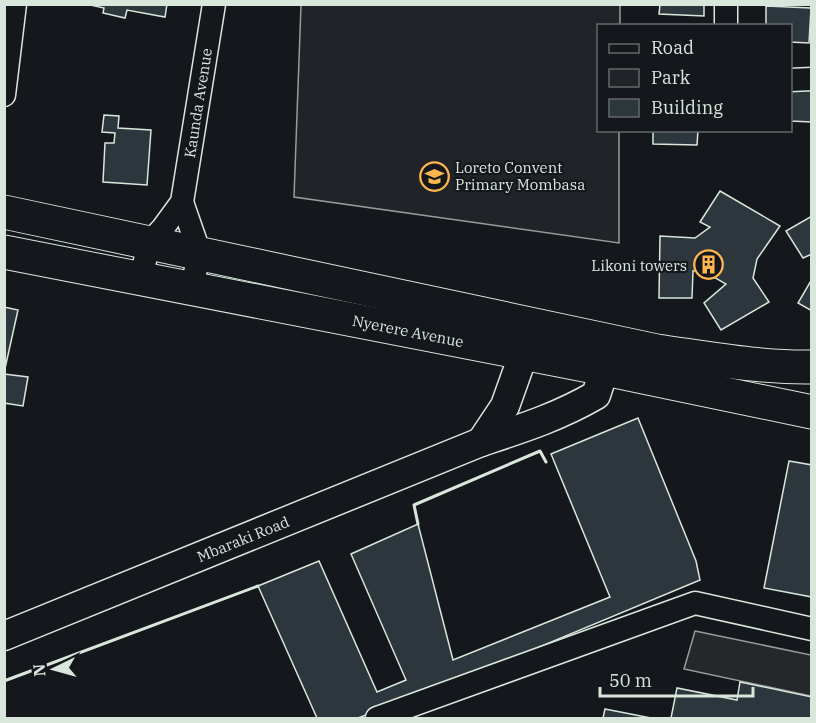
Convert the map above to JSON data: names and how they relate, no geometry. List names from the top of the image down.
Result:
{
  "streets": {
    "highway": ["Nyerere Avenue"],
    "main road": ["Mbaraki Road"],
    "street": ["Kaunda Avenue"]
  },
  "crossings": [
    ["Kaunda Avenue", "Nyerere Avenue"],
    ["Nyerere Avenue", "Mbaraki Road"]
  ],
  "places": {
    "school or university": ["Loreto Convent Primary Mombasa"],
    "building": ["Likoni towers"]
  },
  "legend": ["Road", "Park", "Building"],
  "scale_bar": "50 m",
  "north": "left"
}
